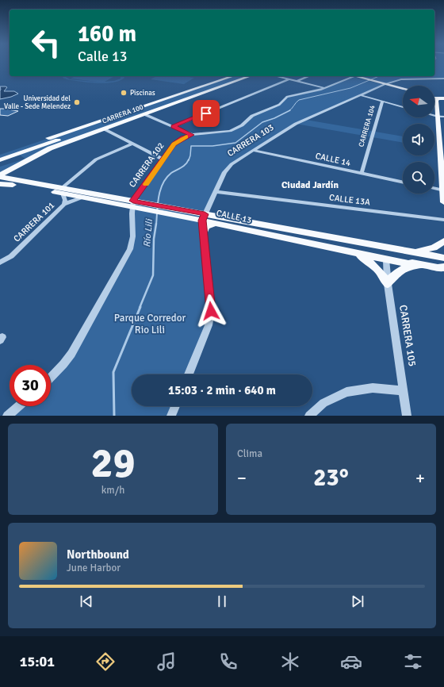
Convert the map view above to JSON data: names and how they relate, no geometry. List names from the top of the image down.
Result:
{
  "streets": {
    "main road": ["CARRERA 100", "CALLE 13"],
    "street": [
      "CARRERA 104",
      "CARRERA 103",
      "CALLE 14",
      "CARRERA 102",
      "CALLE 13A",
      "CARRERA 101",
      "CARRERA 105"
    ]
  },
  "crossings": [
    ["CARRERA 100", "CALLE 13"],
    ["CARRERA 104", "CALLE 14"],
    ["CARRERA 103", "CALLE 14"],
    ["CARRERA 103", "CALLE 13A"],
    ["CARRERA 103", "CALLE 13"],
    ["CARRERA 102", "CALLE 13"],
    ["CALLE 13", "CARRERA 101"],
    ["CALLE 13", "CARRERA 105"]
  ],
  "districts": ["Ciudad Jardín"],
  "water": ["Río Lili"],
  "parks": ["Parque Corredor Rio Lili"],
  "places": ["Piscinas", "Universidad del Valle - Sede Melendez"],
  "north": "left",
  "page": {
    "turn": ["160 m", "Calle 13"],
    "limit": "30",
    "trip": "15:03 · 2 min · 640 m",
    "tile": [
      ["29", "km/h"],
      "Clima"
    ],
    "heat": ["−", "23°", "+"],
    "song": ["Northbound", "June Harbor"],
    "tabs": "15:01"
  }
}
